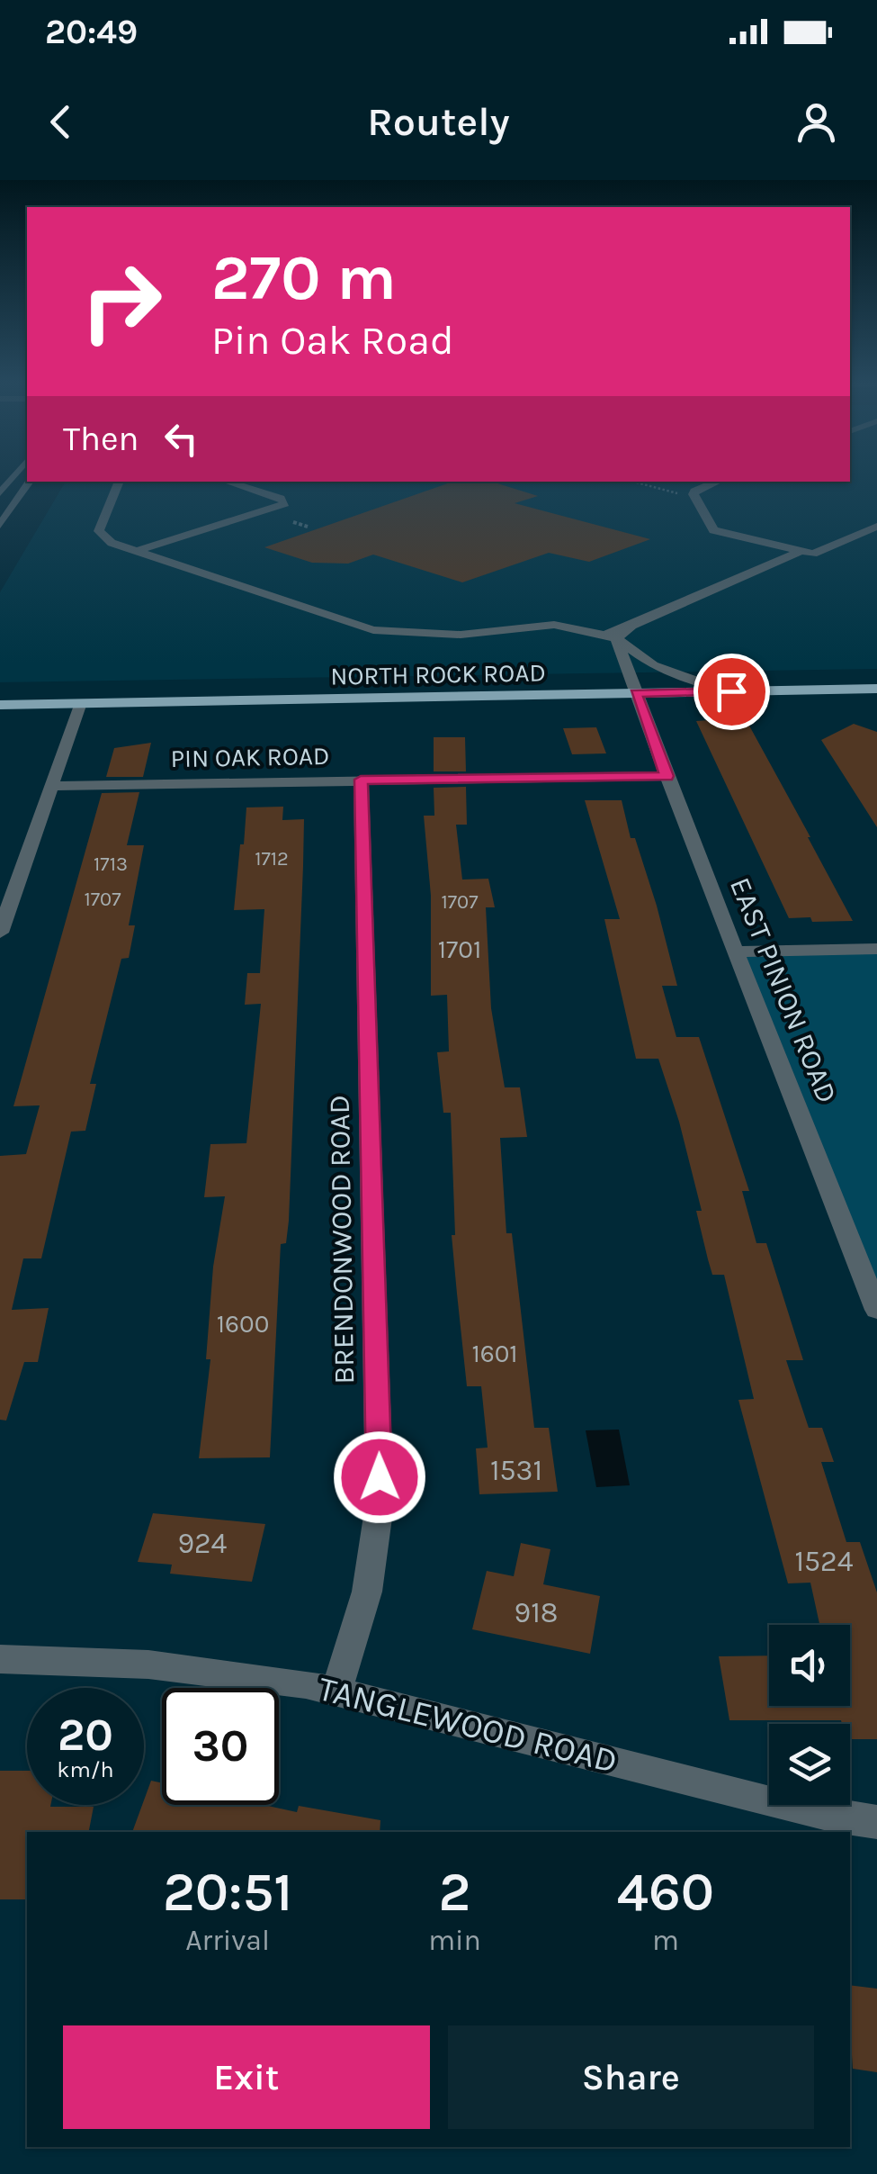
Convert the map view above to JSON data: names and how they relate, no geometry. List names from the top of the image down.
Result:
{
  "streets": {
    "main road": ["NORTH ROCK ROAD"],
    "street": [
      "PIN OAK ROAD",
      "EAST PINION ROAD",
      "BRENDONWOOD ROAD",
      "TANGLEWOOD ROAD"
    ]
  },
  "crossings": [
    ["NORTH ROCK ROAD", "EAST PINION ROAD"],
    ["PIN OAK ROAD", "EAST PINION ROAD"],
    ["PIN OAK ROAD", "BRENDONWOOD ROAD"],
    ["BRENDONWOOD ROAD", "TANGLEWOOD ROAD"]
  ],
  "house_numbers": [
    "1712",
    "1713",
    "1707",
    "1707",
    "1701",
    "1600",
    "1601",
    "1531",
    "924",
    "1524",
    "918"
  ],
  "page": {
    "status": "20:49",
    "header": "Routely",
    "turn": ["270 m", "Pin Oak Road"],
    "then": "Then",
    "speed": "20 km/h",
    "limit": "30",
    "eta": [
      "20:51",
      "Arrival",
      "2",
      "min",
      "460",
      "m"
    ],
    "buttons": ["Exit", "Share"]
  }
}
